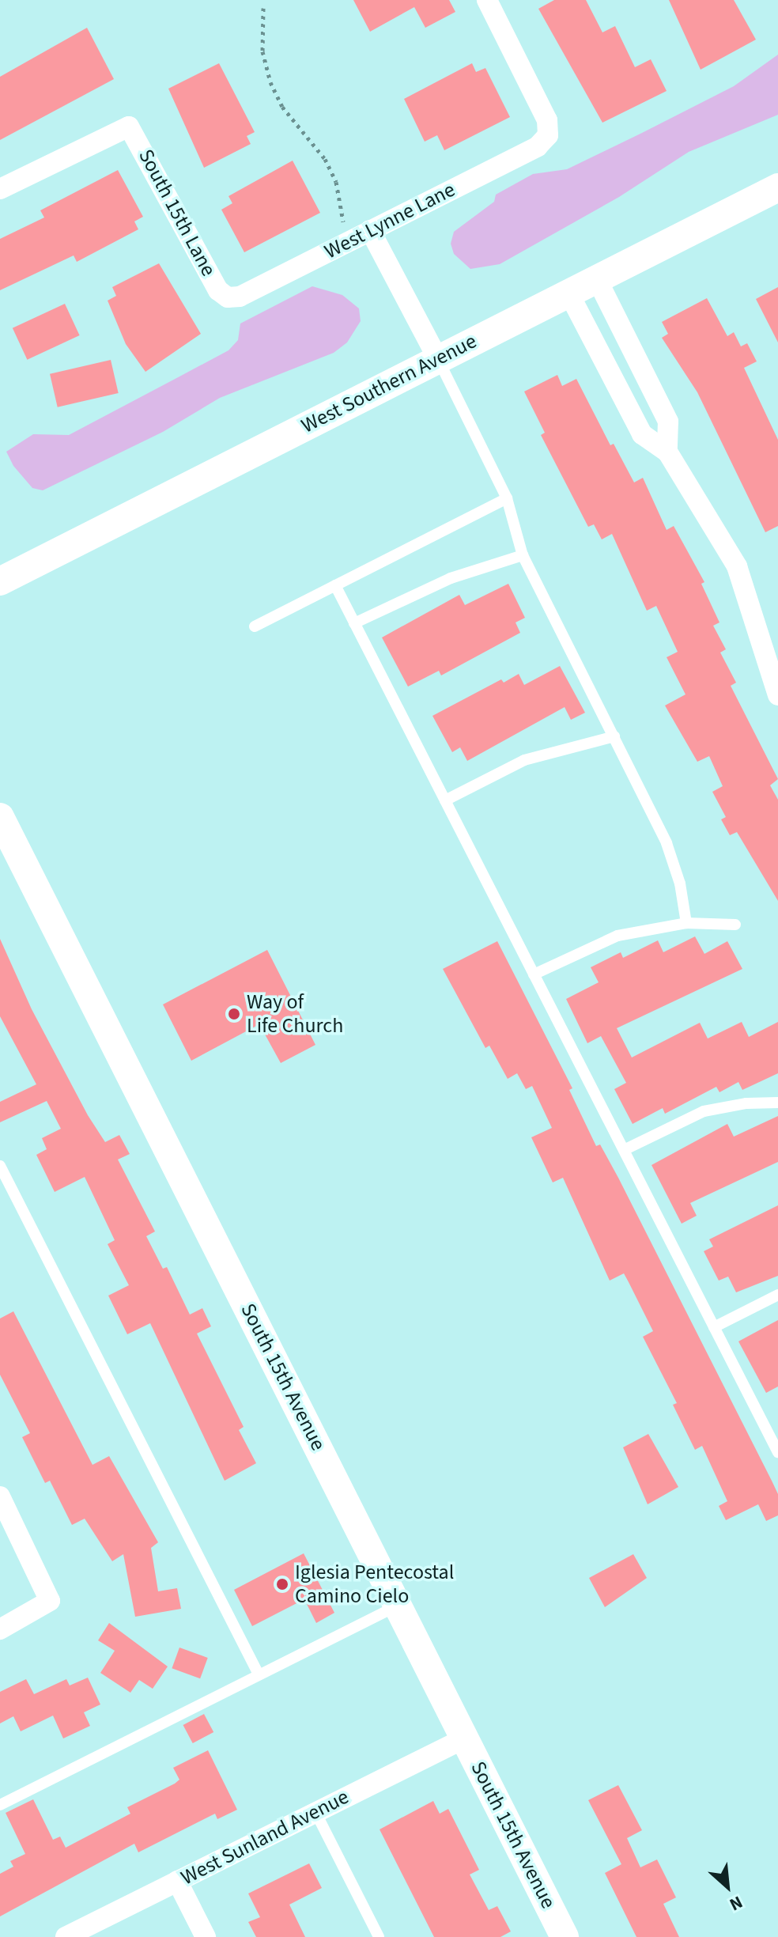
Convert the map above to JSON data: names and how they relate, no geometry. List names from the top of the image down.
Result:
{
  "streets": {
    "street": [
      "South 15th Lane",
      "West Lynne Lane",
      "West Southern Avenue",
      "South 15th Avenue",
      "West Sunland Avenue"
    ]
  },
  "crossings": [
    ["South 15th Lane", "West Lynne Lane"],
    ["South 15th Avenue", "West Sunland Avenue"]
  ],
  "places": ["Way of Life Church", "Iglesia Pentecostal Camino Cielo"],
  "north": "bottom right"
}
